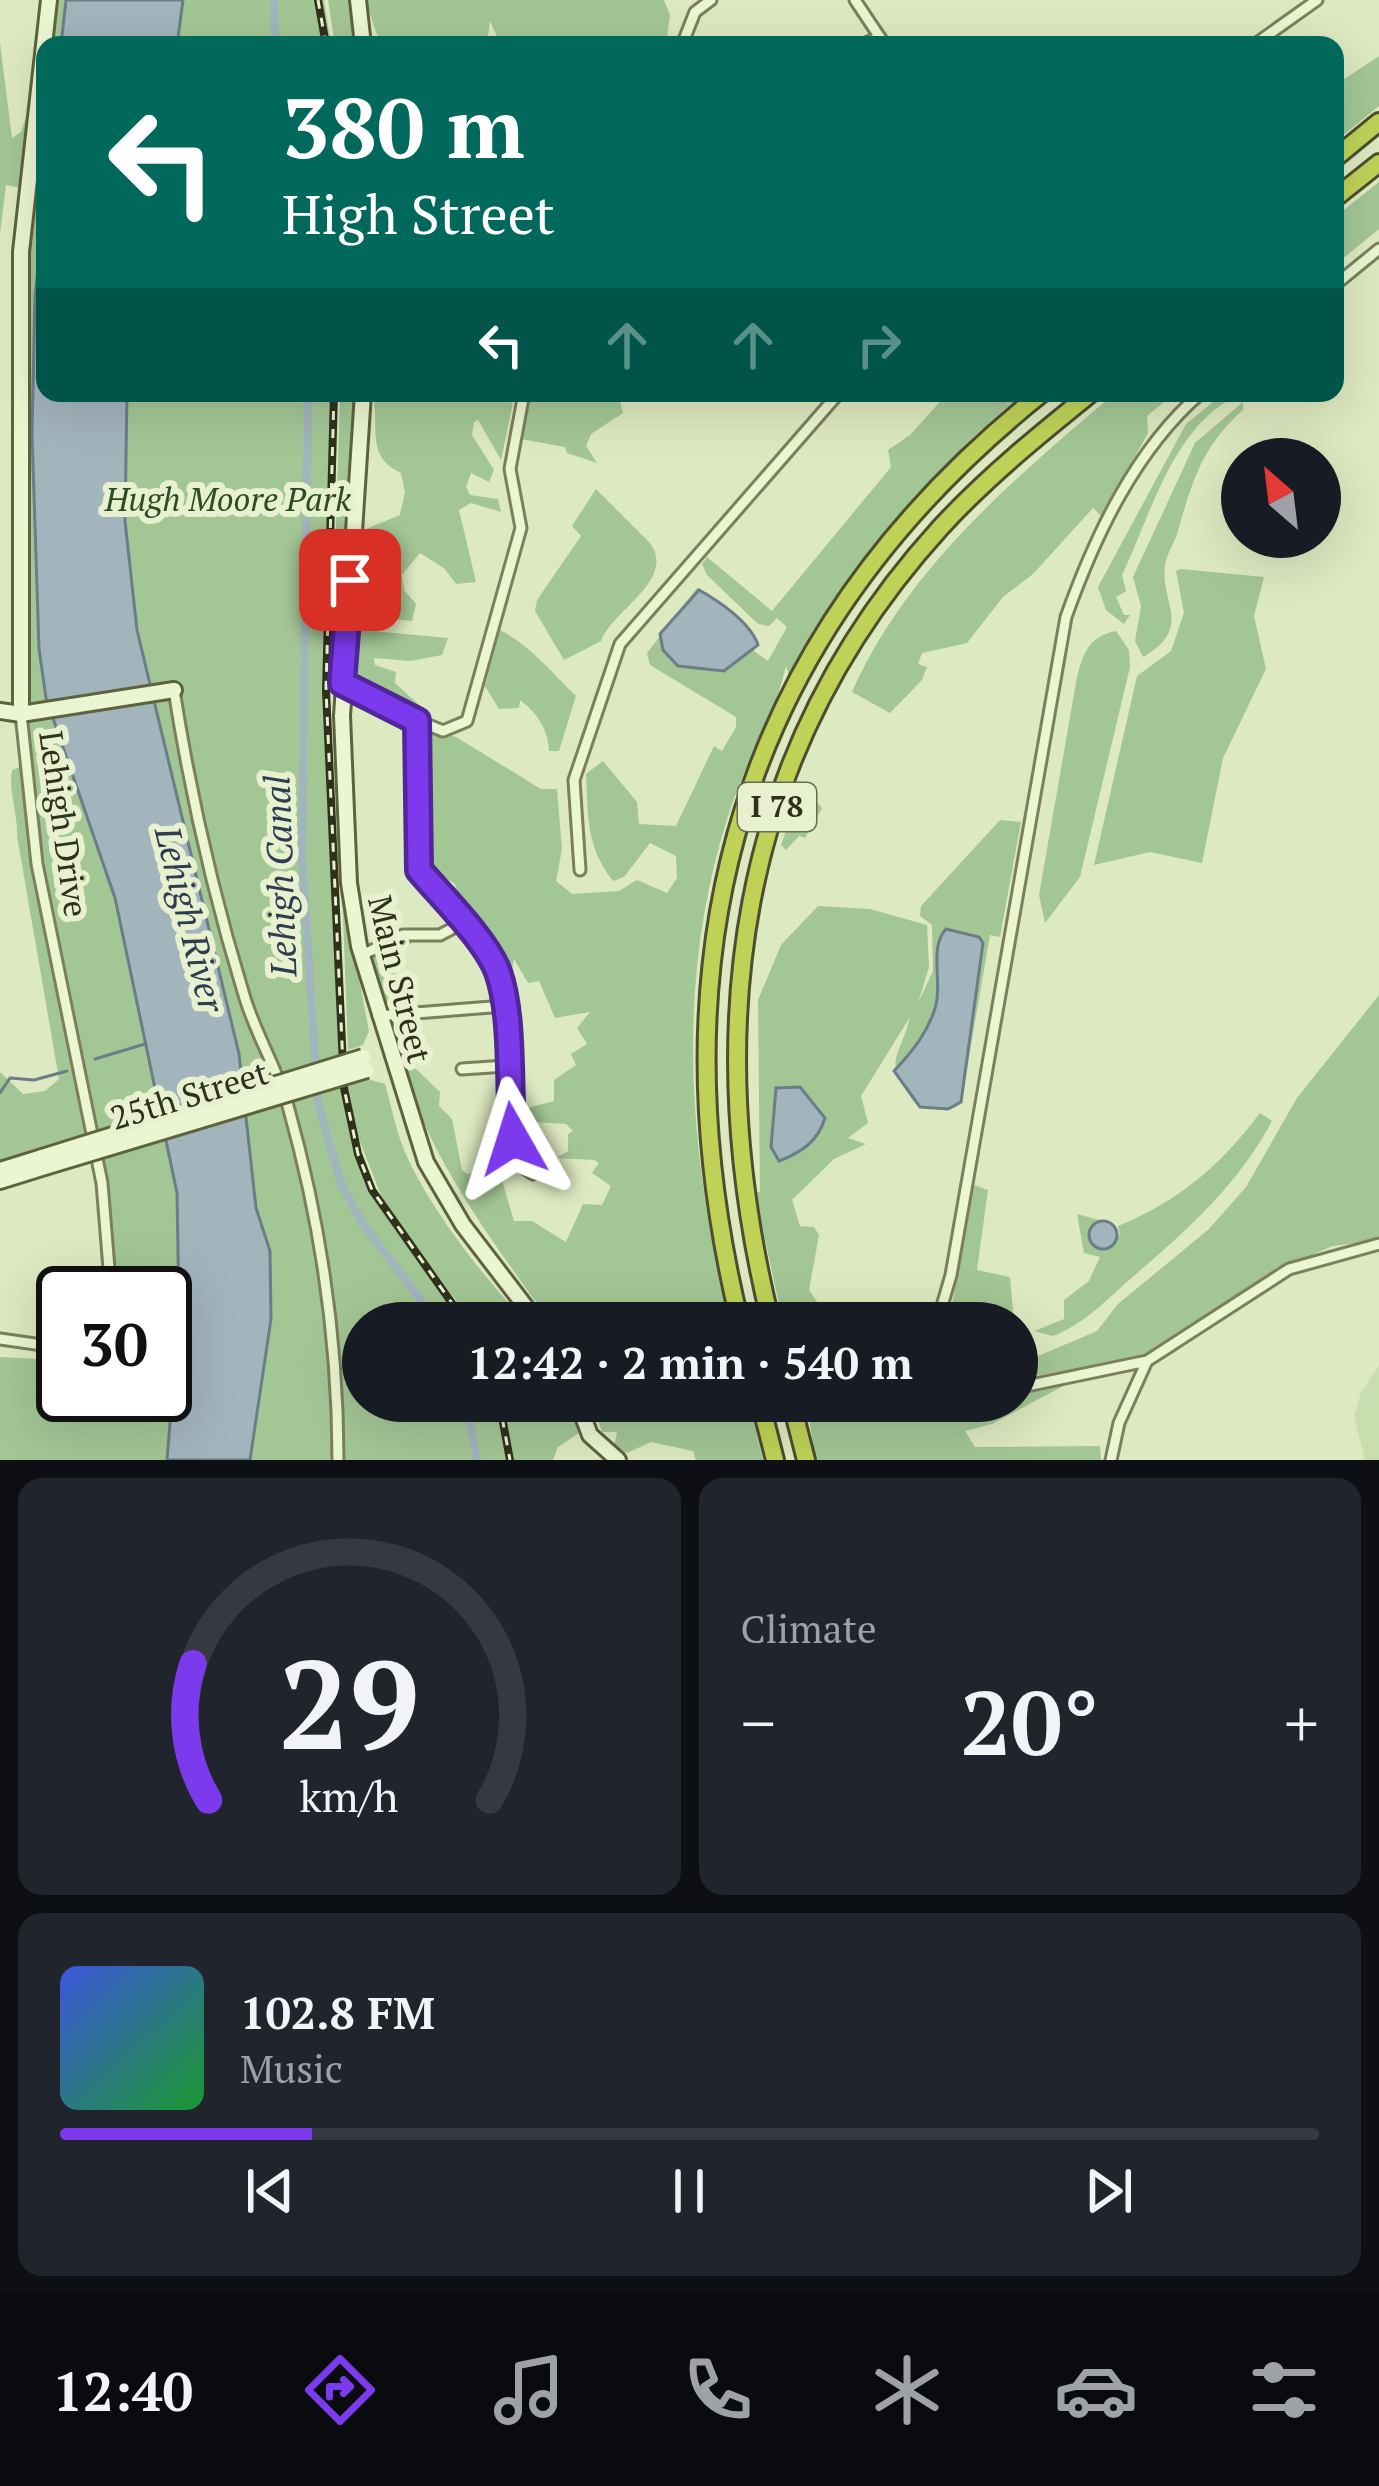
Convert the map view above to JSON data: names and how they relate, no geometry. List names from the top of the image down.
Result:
{
  "streets": {
    "highway": ["I 78"],
    "street": ["Lehigh Drive", "Main Street", "25th Street"]
  },
  "crossings": [
    ["Main Street", "25th Street"]
  ],
  "water": ["Lehigh Canal", "Lehigh River"],
  "parks": ["Hugh Moore Park"],
  "north": "top left",
  "page": {
    "turn": ["380 m", "High Street"],
    "limit": "30",
    "trip": "12:42 · 2 min · 540 m",
    "tile": "Climate",
    "heat": ["−", "20°", "+"],
    "song": ["102.8 FM", "Music"],
    "tabs": "12:40",
    "gauge": ["29", "km/h"]
  }
}
